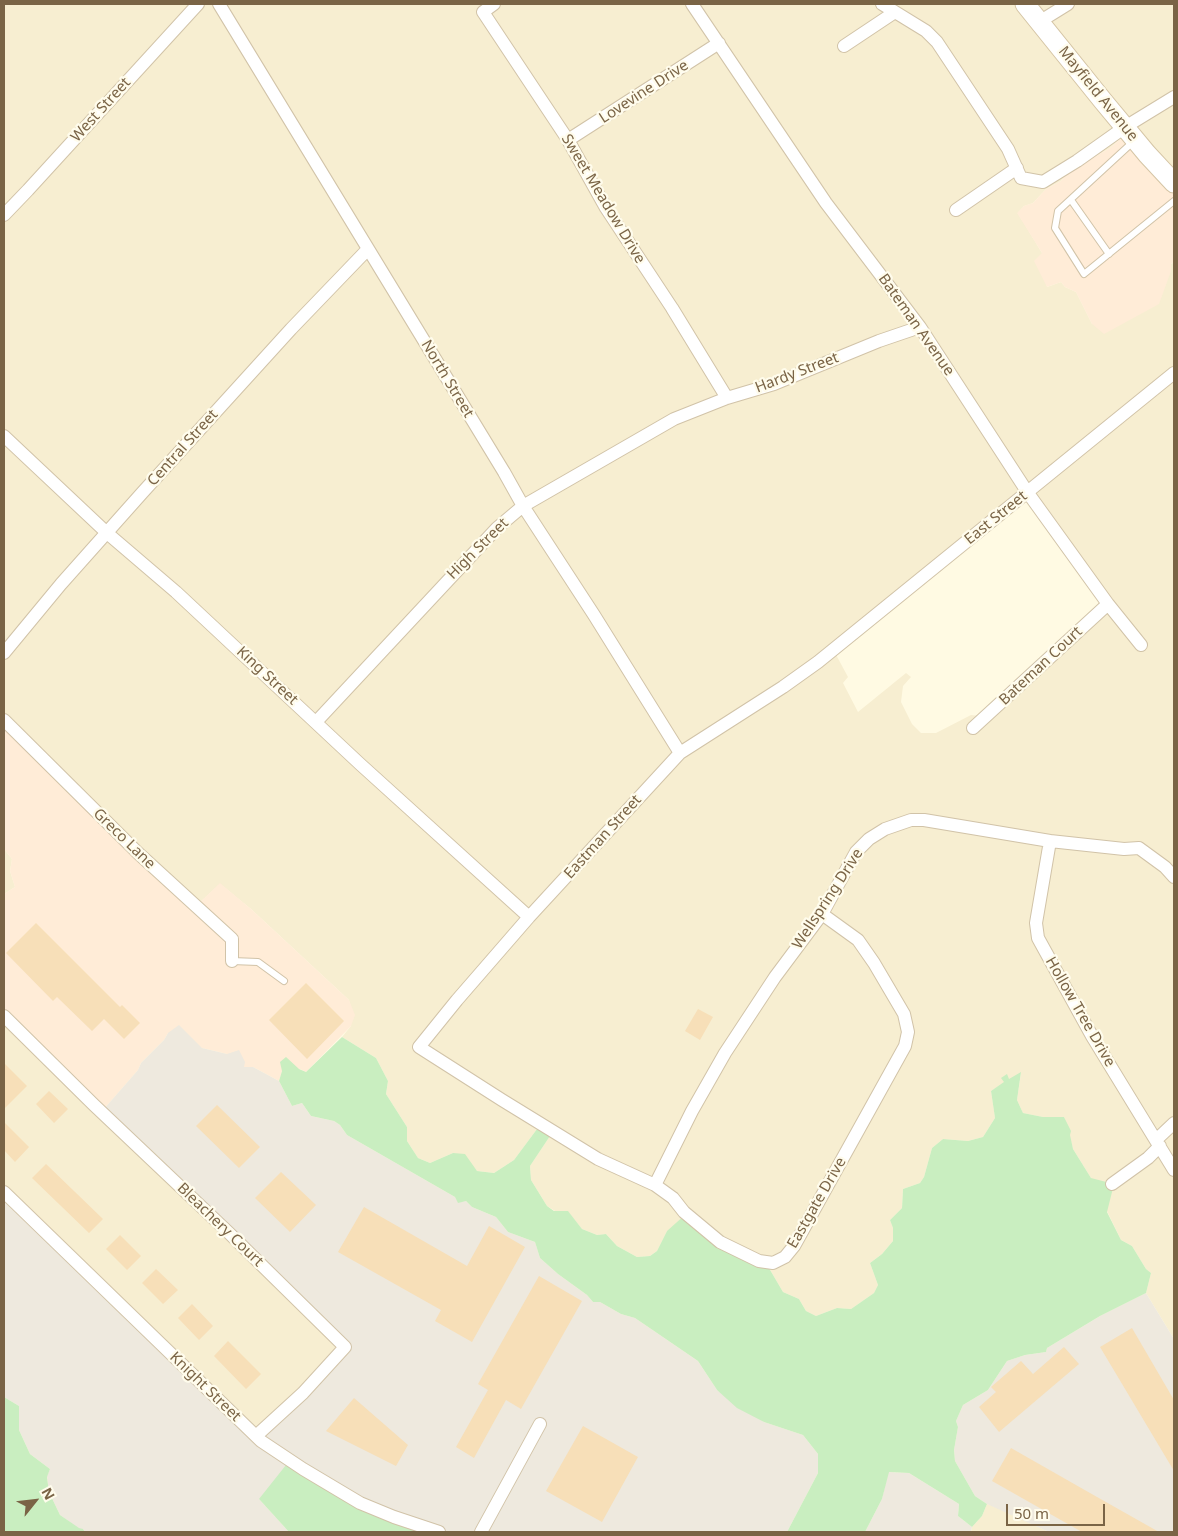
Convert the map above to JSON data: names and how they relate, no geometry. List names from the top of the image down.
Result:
{
  "streets": {
    "main road": ["Mayfield Avenue"],
    "street": [
      "Lovevine Drive",
      "West Street",
      "Sweet Meadow Drive",
      "Bateman Avenue",
      "Hardy Street",
      "North Street",
      "Central Street",
      "East Street",
      "High Street",
      "Bateman Court",
      "King Street",
      "Eastman Street",
      "Greco Lane",
      "Wellspring Drive",
      "Hollow Tree Drive",
      "Eastgate Drive",
      "Bleachery Court",
      "Knight Street"
    ]
  },
  "crossings": [
    ["Lovevine Drive", "Sweet Meadow Drive"],
    ["Lovevine Drive", "Bateman Avenue"],
    ["Sweet Meadow Drive", "Hardy Street"],
    ["Bateman Avenue", "Hardy Street"],
    ["Bateman Avenue", "East Street"],
    ["Bateman Avenue", "Bateman Court"],
    ["Hardy Street", "High Street"],
    ["North Street", "Central Street"],
    ["North Street", "High Street"],
    ["North Street", "Eastman Street"],
    ["Central Street", "King Street"],
    ["East Street", "Eastman Street"],
    ["High Street", "King Street"],
    ["King Street", "Eastman Street"],
    ["Eastman Street", "Eastgate Drive"],
    ["Wellspring Drive", "Hollow Tree Drive"],
    ["Wellspring Drive", "Eastgate Drive"],
    ["Bleachery Court", "Knight Street"]
  ],
  "scale_bar": "50 m",
  "north": "top right"
}
